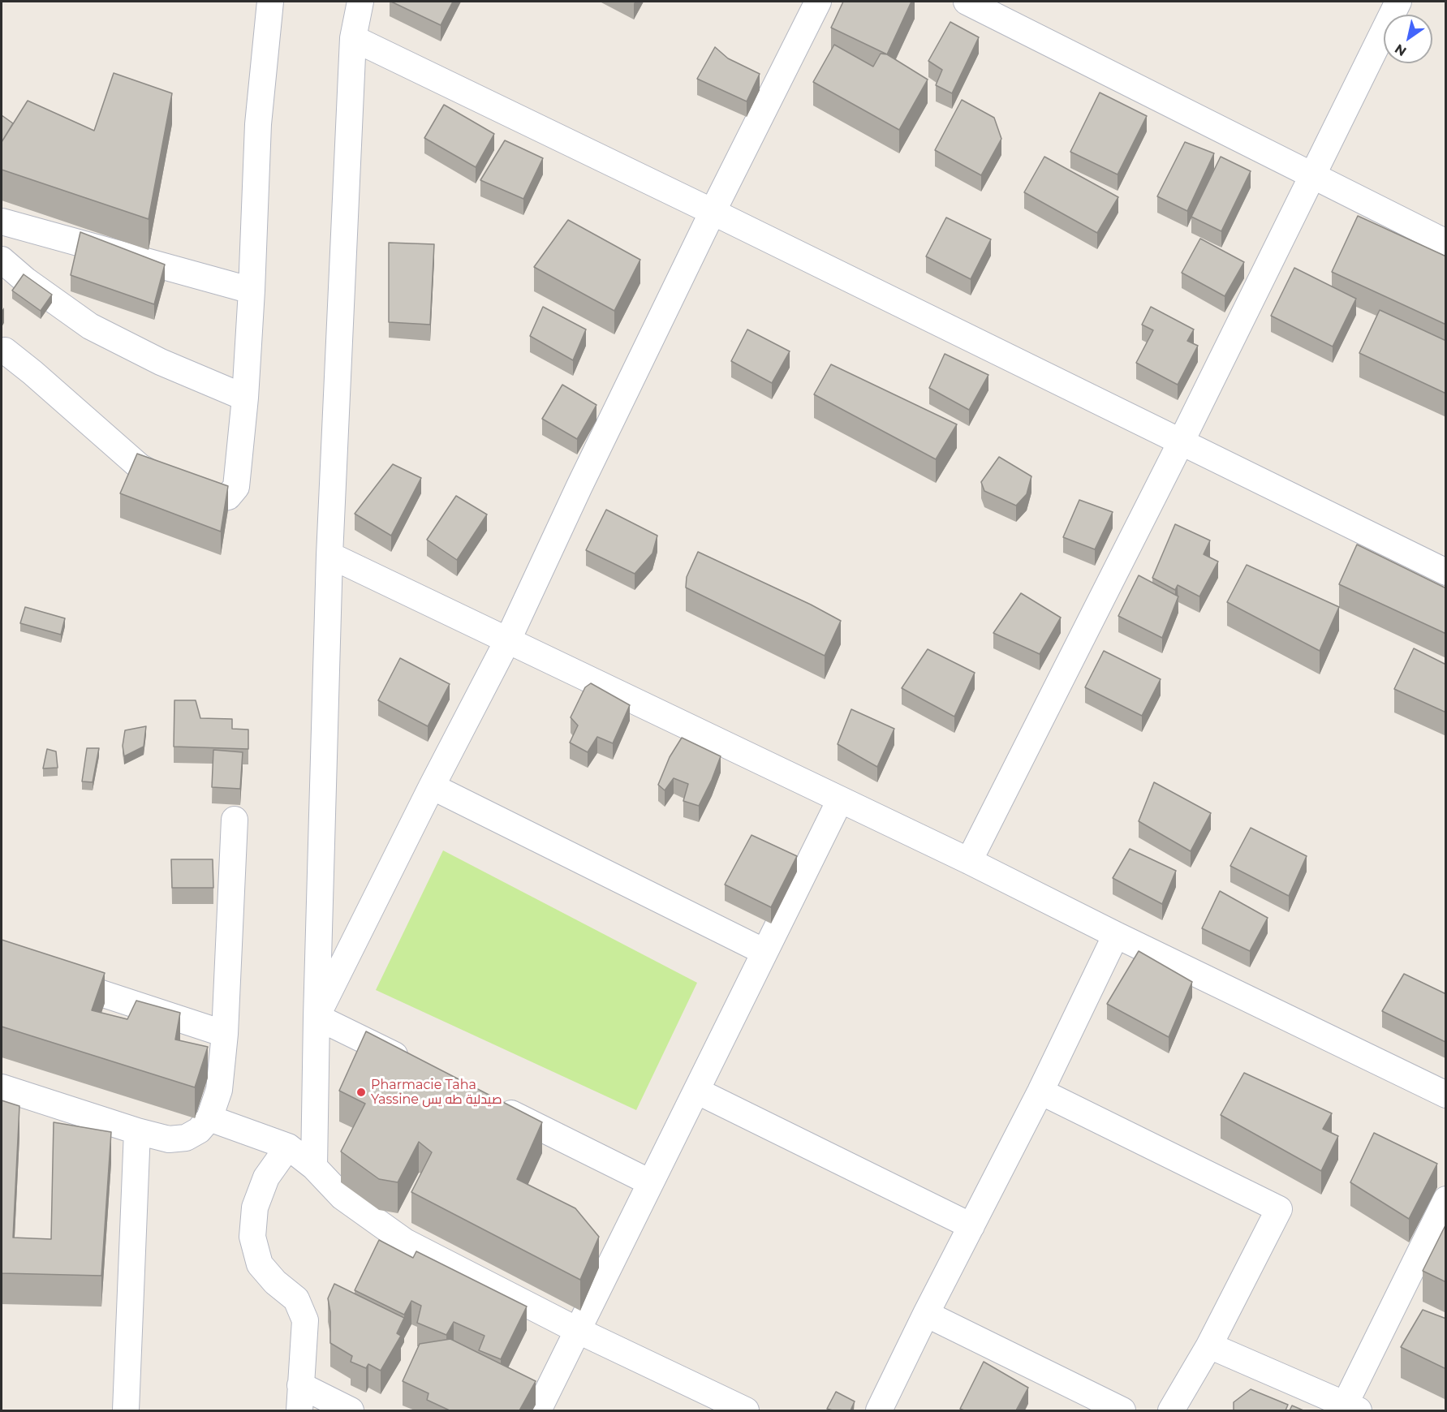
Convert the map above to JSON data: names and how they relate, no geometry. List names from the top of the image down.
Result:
{
  "places": ["Pharmacie Taha Yassine صيدلية طه يس"],
  "north": "bottom left"
}
